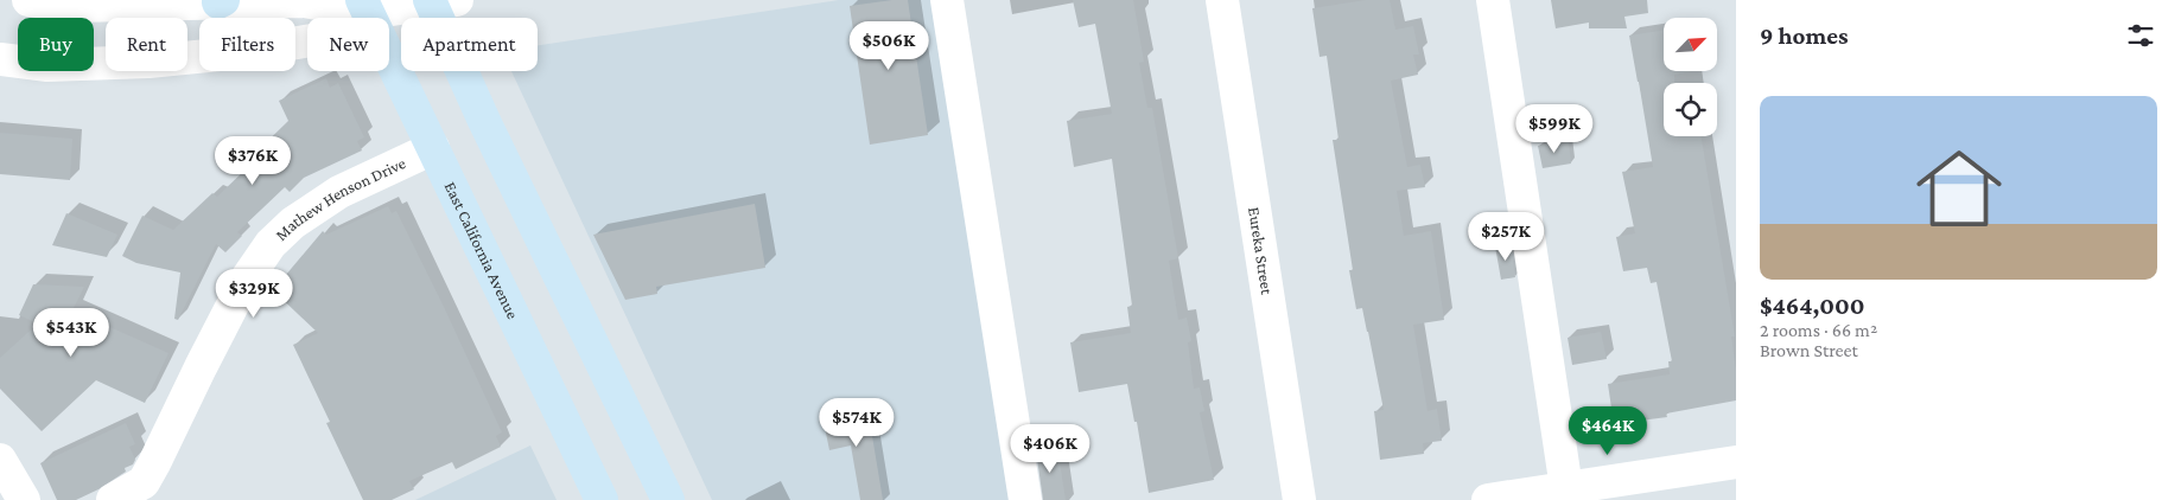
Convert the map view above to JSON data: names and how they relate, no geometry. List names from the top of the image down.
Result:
{
  "streets": {
    "main road": ["East California Avenue"],
    "street": ["Mathew Henson Drive", "Eureka Street"]
  },
  "crossings": [
    ["Mathew Henson Drive", "East California Avenue"]
  ],
  "north": "top right",
  "page": {
    "heading": "9 homes",
    "chip": [
      "Buy",
      "Rent",
      "Filters",
      "New",
      "Apartment"
    ],
    "price": [
      "$506K",
      "$599K",
      "$376K",
      "$257K",
      "$329K",
      "$543K",
      "$574K",
      "$464K",
      "$406K"
    ],
    "list": [
      {
        "name": "$464,000",
        "note": "2 rooms · 66 m² · Brown Street"
      }
    ]
  }
}
